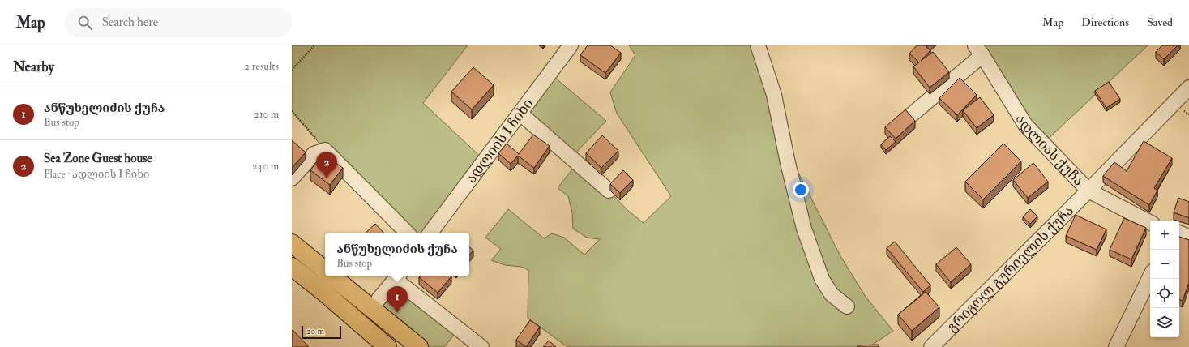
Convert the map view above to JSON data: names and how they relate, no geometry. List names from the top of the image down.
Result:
{
  "streets": {
    "street": ["ადლიის I ჩიხი", "ადლიას ქუჩა", "გრიგოლ გურიელის ქუჩა"]
  },
  "crossings": [
    ["ადლიას ქუჩა", "გრიგოლ გურიელის ქუჩა"]
  ],
  "scale_bar": "20 m",
  "page": {
    "header": "Map",
    "search": "Search here",
    "nav": ["Map", "Directions", "Saved"],
    "heading": ["Nearby", "2 results"],
    "list": [
      {
        "mark": "1",
        "name": "ანწუხელიძის ქუჩა",
        "note": "Bus stop",
        "value": "210 m"
      },
      {
        "mark": "2",
        "name": "Sea Zone Guest house",
        "note": "Place · ადლიის I ჩიხი",
        "value": "240 m"
      }
    ],
    "pins": ["2", "1"],
    "map_buttons": ["+", "−"],
    "popup": ["ანწუხელიძის ქუჩა", "Bus stop"],
    "scale": "20 m"
  }
}
